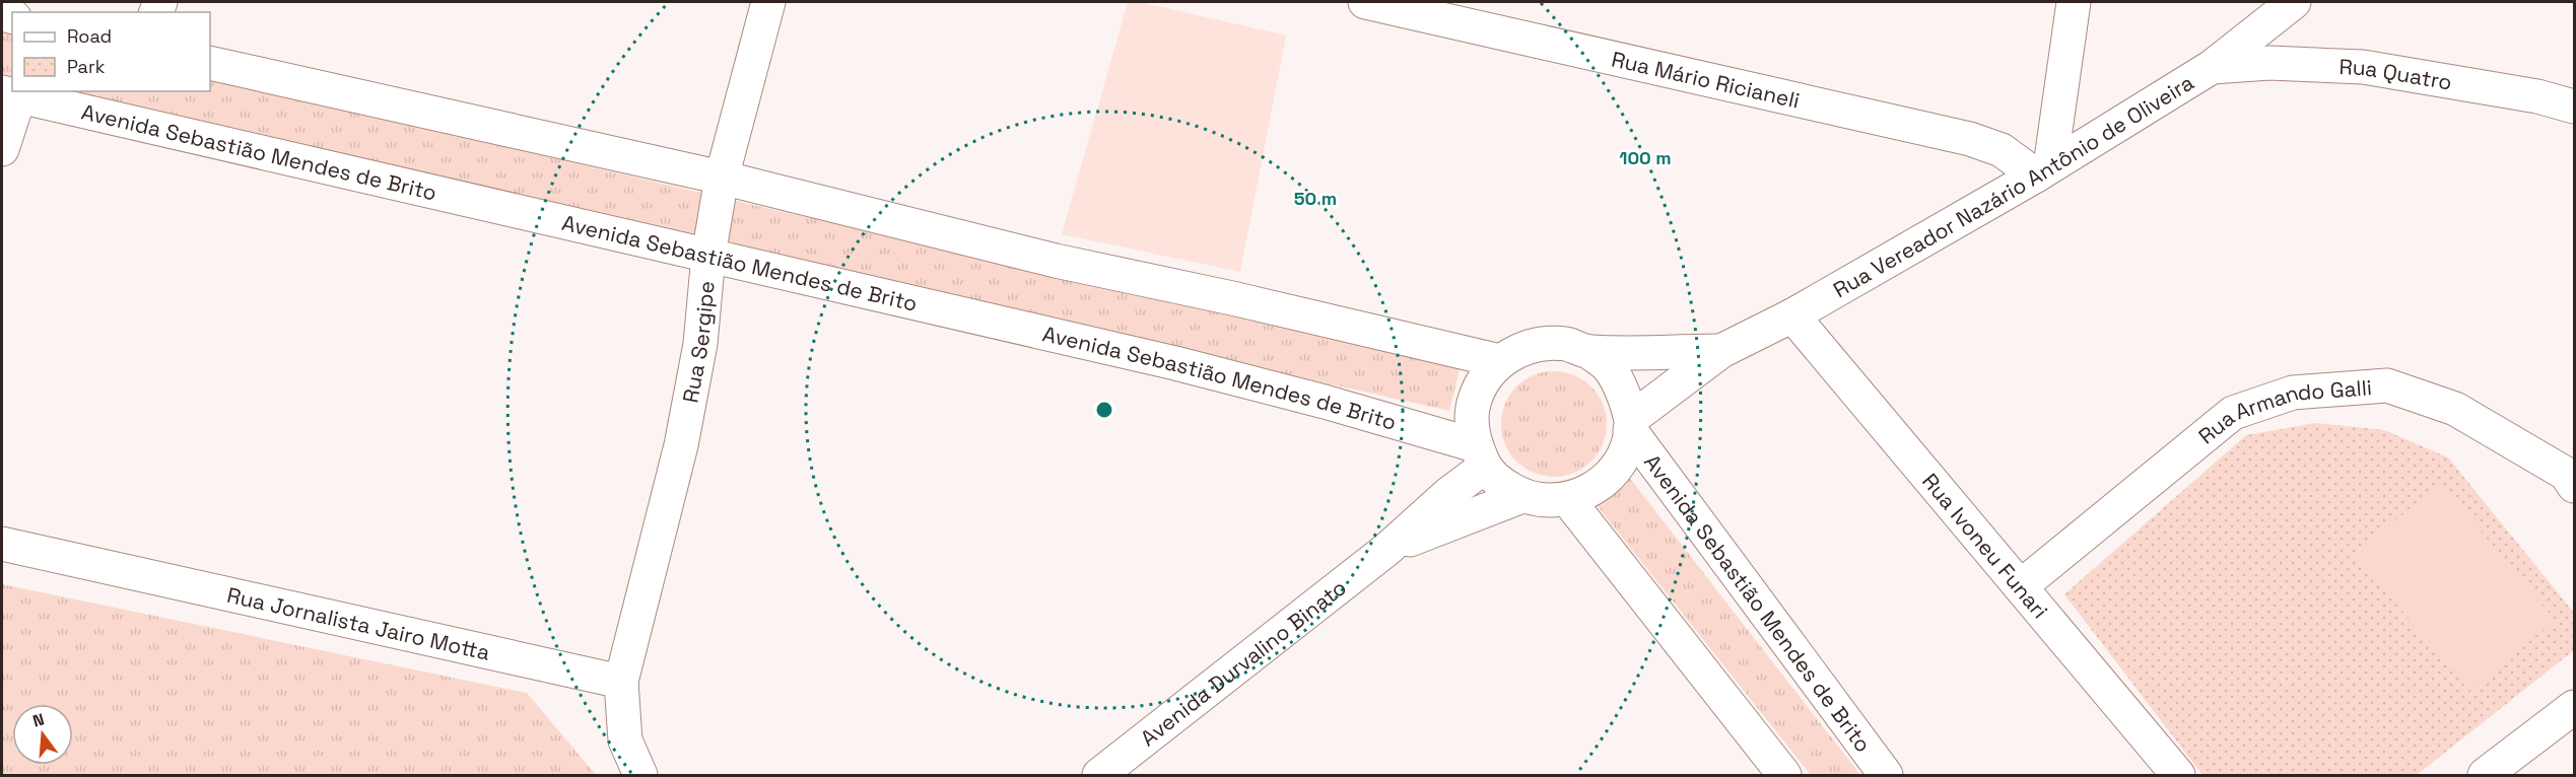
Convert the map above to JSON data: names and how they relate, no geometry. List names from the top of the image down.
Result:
{
  "streets": {
    "main road": [
      "Rua Quatro",
      "Rua Mário Ricianeli",
      "Avenida Sebastião Mendes de Brito",
      "Rua Vereador Nazário Antônio de Oliveira",
      "Rua Sergipe",
      "Rua Armando Galli",
      "Rua Ivoneu Funari",
      "Rua Jornalista Jairo Motta",
      "Avenida Durvalino Binato"
    ]
  },
  "crossings": [
    ["Rua Quatro", "Rua Vereador Nazário Antônio de Oliveira"],
    ["Rua Mário Ricianeli", "Rua Vereador Nazário Antônio de Oliveira"],
    ["Avenida Sebastião Mendes de Brito", "Rua Vereador Nazário Antônio de Oliveira"],
    ["Avenida Sebastião Mendes de Brito", "Rua Sergipe"],
    ["Avenida Sebastião Mendes de Brito", "Avenida Durvalino Binato"],
    ["Rua Vereador Nazário Antônio de Oliveira", "Rua Ivoneu Funari"],
    ["Rua Vereador Nazário Antônio de Oliveira", "Avenida Durvalino Binato"],
    ["Rua Sergipe", "Rua Jornalista Jairo Motta"],
    ["Rua Armando Galli", "Rua Ivoneu Funari"]
  ],
  "legend": ["Road", "Park"],
  "north": "top",
  "rings": ["100 m", "50 m"]
}
